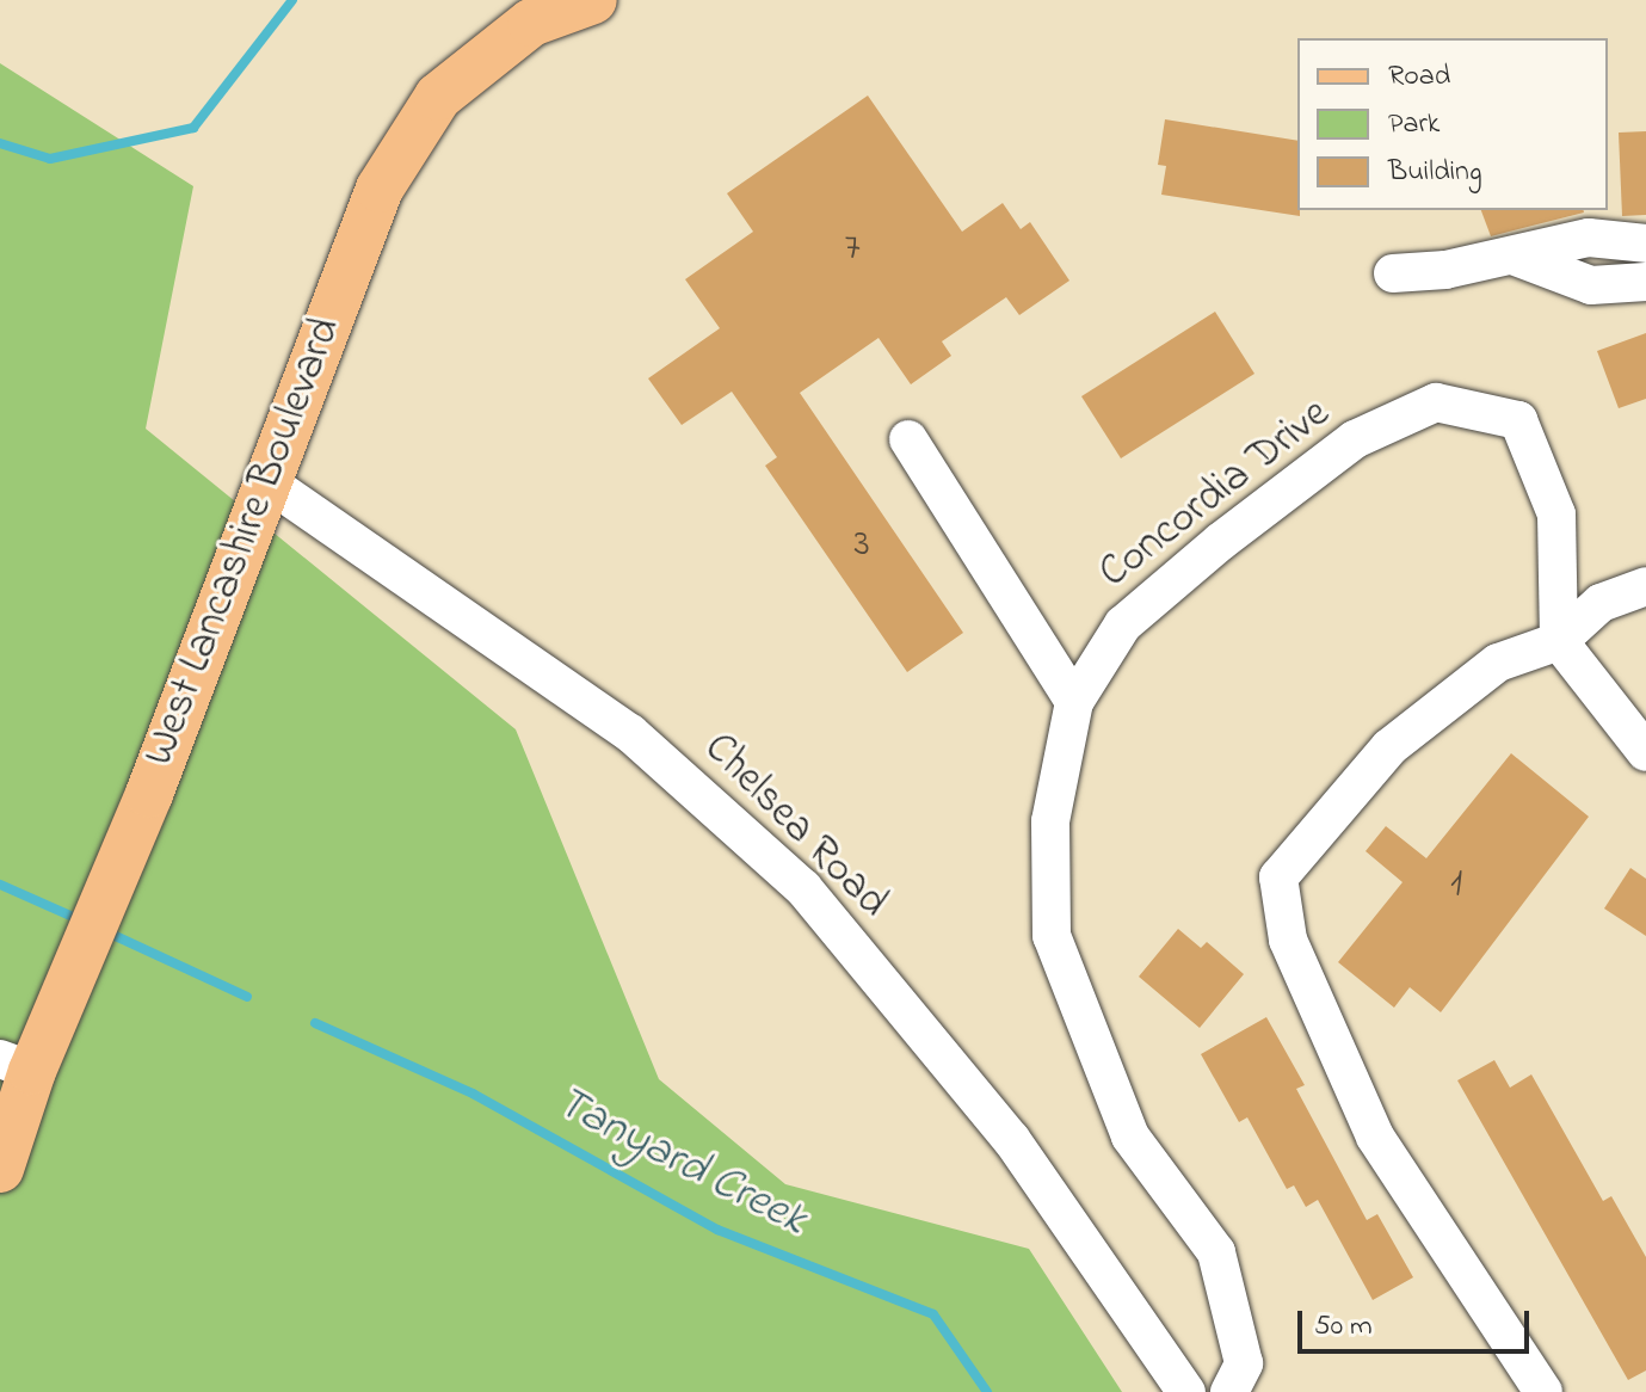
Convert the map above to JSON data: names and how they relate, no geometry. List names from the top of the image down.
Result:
{
  "streets": {
    "main road": ["West Lancashire Boulevard"],
    "street": ["Concordia Drive", "Chelsea Road"]
  },
  "crossings": [
    ["West Lancashire Boulevard", "Chelsea Road"]
  ],
  "water": ["Tanyard Creek"],
  "house_numbers": ["7", "3", "1"],
  "legend": ["Road", "Park", "Building"],
  "scale_bar": "50 m"
}
